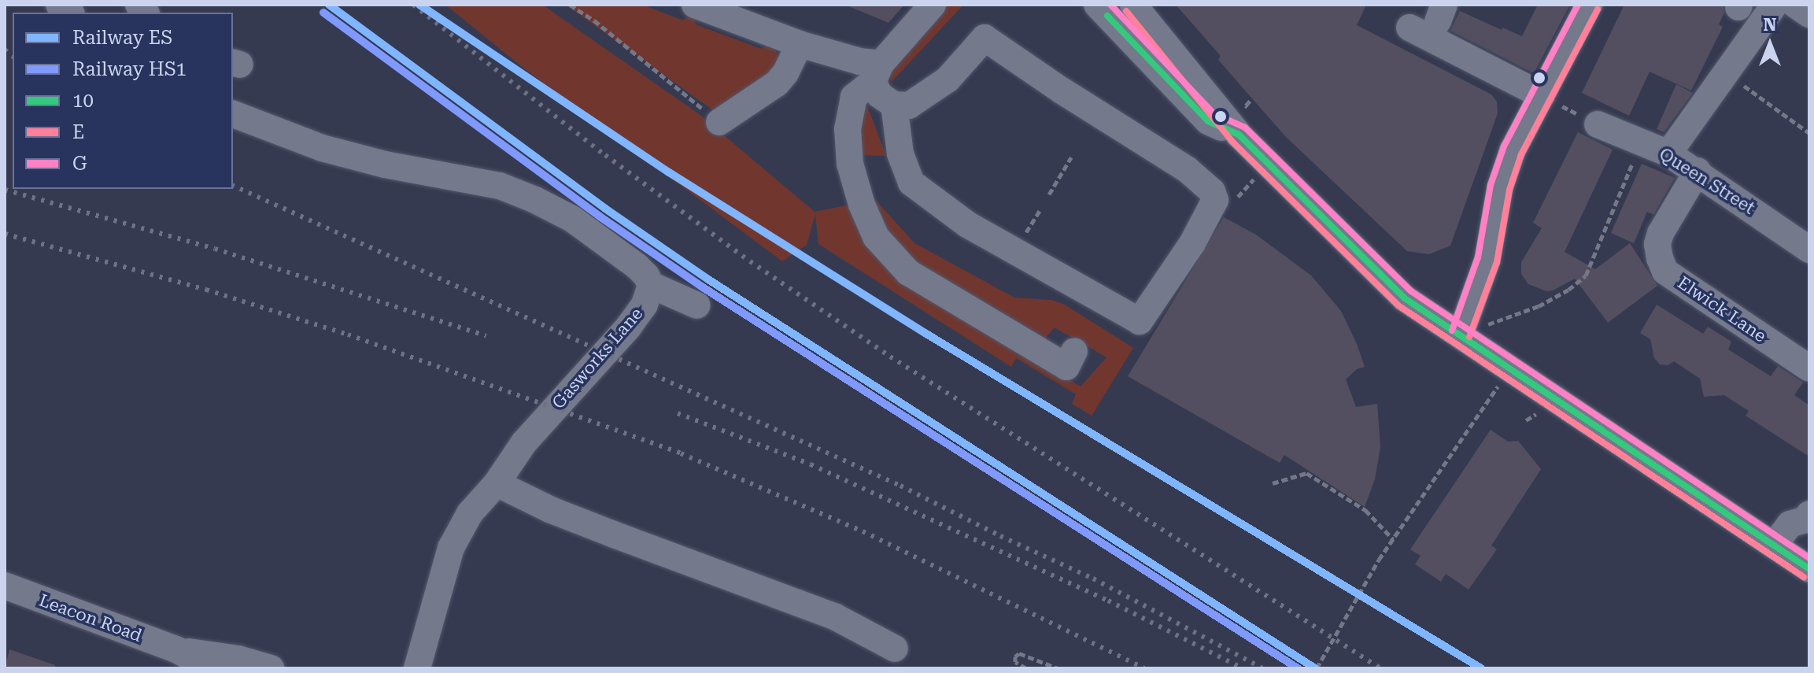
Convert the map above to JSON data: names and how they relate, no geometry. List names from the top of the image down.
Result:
{
  "streets": {
    "street": [
      "Queen Street",
      "Elwick Lane",
      "Gasworks Lane",
      "Leacon Road"
    ]
  },
  "crossings": [
    ["Queen Street", "Elwick Lane"]
  ],
  "lines": [
    "rail line ES",
    "transit line G",
    "transit line E",
    "rail line HS1",
    "transit line 10"
  ],
  "legend": [
    "Railway ES",
    "Railway HS1",
    "10",
    "E",
    "G"
  ],
  "north": "top"
}
